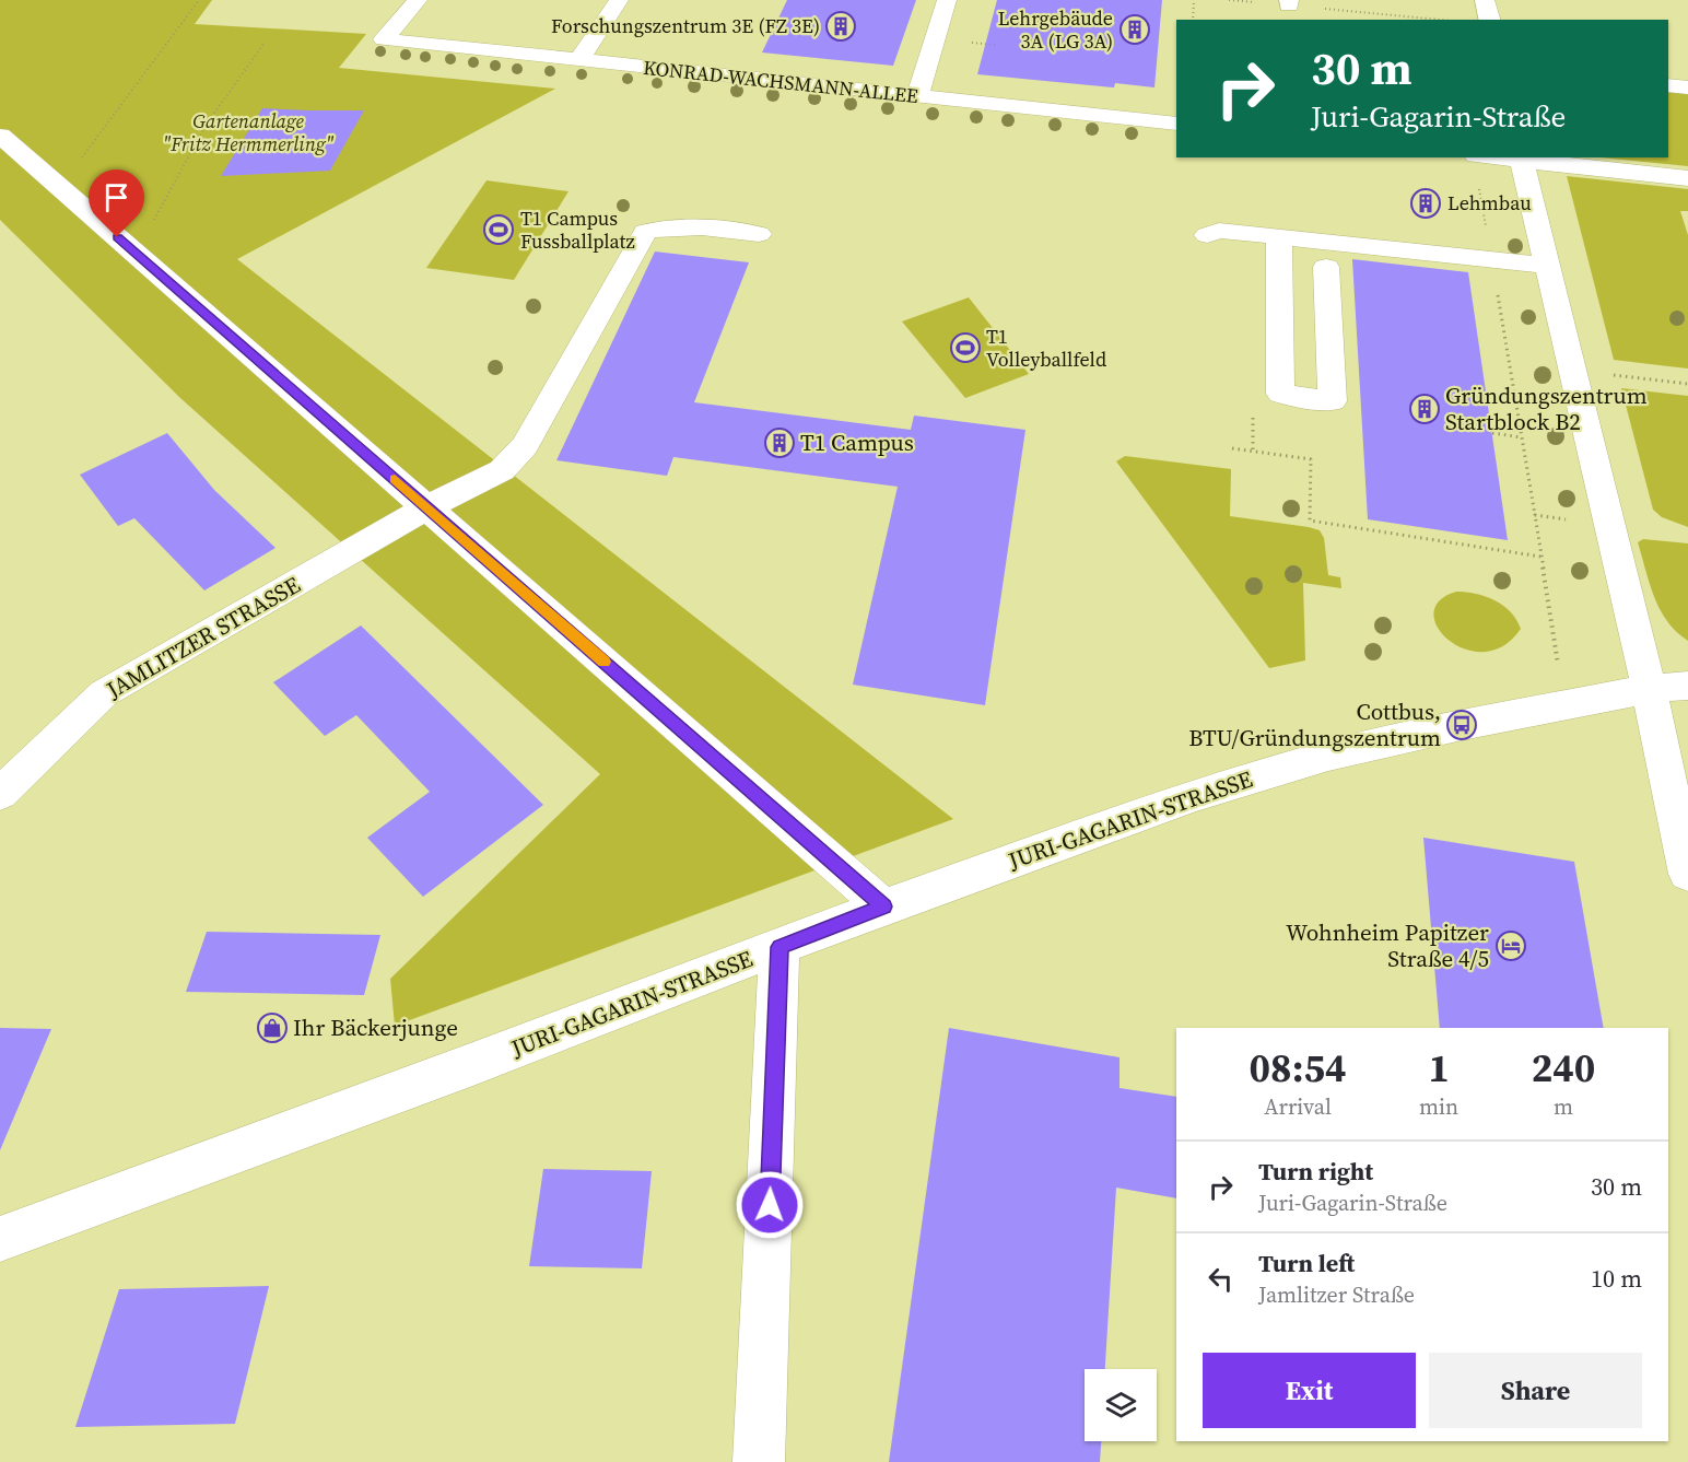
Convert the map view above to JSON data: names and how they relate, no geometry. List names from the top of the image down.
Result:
{
  "streets": {
    "street": ["KONRAD-WACHSMANN-ALLEE", "JAMLITZER STRASSE", "JURI-GAGARIN-STRASSE"]
  },
  "parks": ["Gartenanlage \"Fritz Hermmerling\""],
  "places": {
    "building": [
      "Forschungszentrum 3E (FZ 3E)",
      "Lehrgebäude 3A (LG 3A)",
      "Lehmbau",
      "Gründungszentrum Startblock B2",
      "T1 Campus"
    ],
    "sports": ["T1 Campus Fussballplatz", "T1 Volleyballfeld"],
    "bus stop": ["Cottbus, BTU/Gründungszentrum"],
    "hotel": ["Wohnheim Papitzer Straße 4/5"],
    "shop": ["Ihr Bäckerjunge"]
  },
  "page": {
    "turn": ["30 m", "Juri-Gagarin-Straße"],
    "eta": [
      "08:54",
      "Arrival",
      "1",
      "min",
      "240",
      "m"
    ],
    "list": [
      {
        "name": "Turn right",
        "note": "Juri-Gagarin-Straße",
        "value": "30 m"
      },
      {
        "name": "Turn left",
        "note": "Jamlitzer Straße",
        "value": "10 m"
      }
    ],
    "buttons": ["Exit", "Share"]
  }
}
